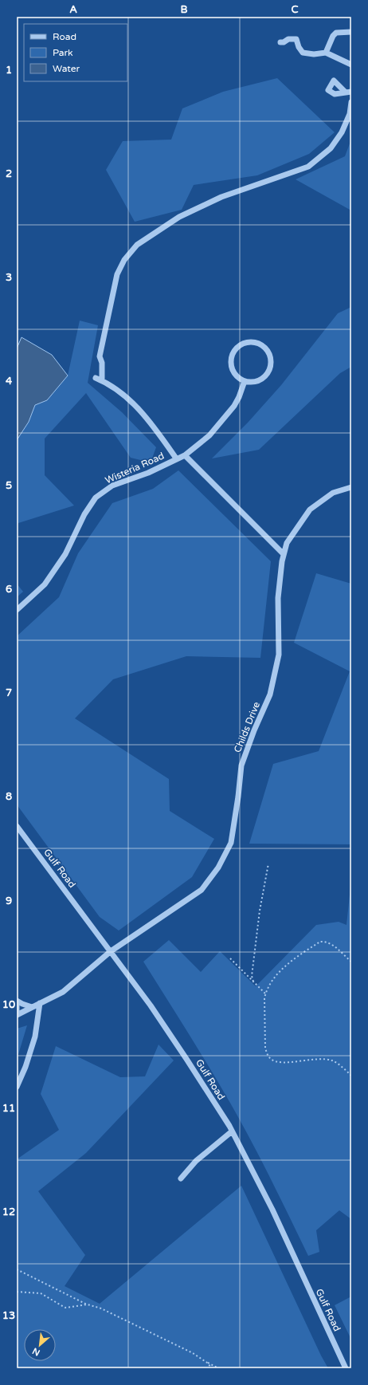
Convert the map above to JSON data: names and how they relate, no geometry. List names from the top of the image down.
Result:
{
  "streets": {
    "street": ["Wisteria Road", "Childs Drive", "Gulf Road"]
  },
  "crossings": [
    ["Childs Drive", "Gulf Road"]
  ],
  "legend": ["Road", "Park", "Water"],
  "north": "bottom left",
  "grid": {
    "columns": ["A", "B", "C"],
    "rows": [
      "1",
      "2",
      "3",
      "4",
      "5",
      "6",
      "7",
      "8",
      "9",
      "10",
      "11",
      "12",
      "13"
    ]
  }
}
